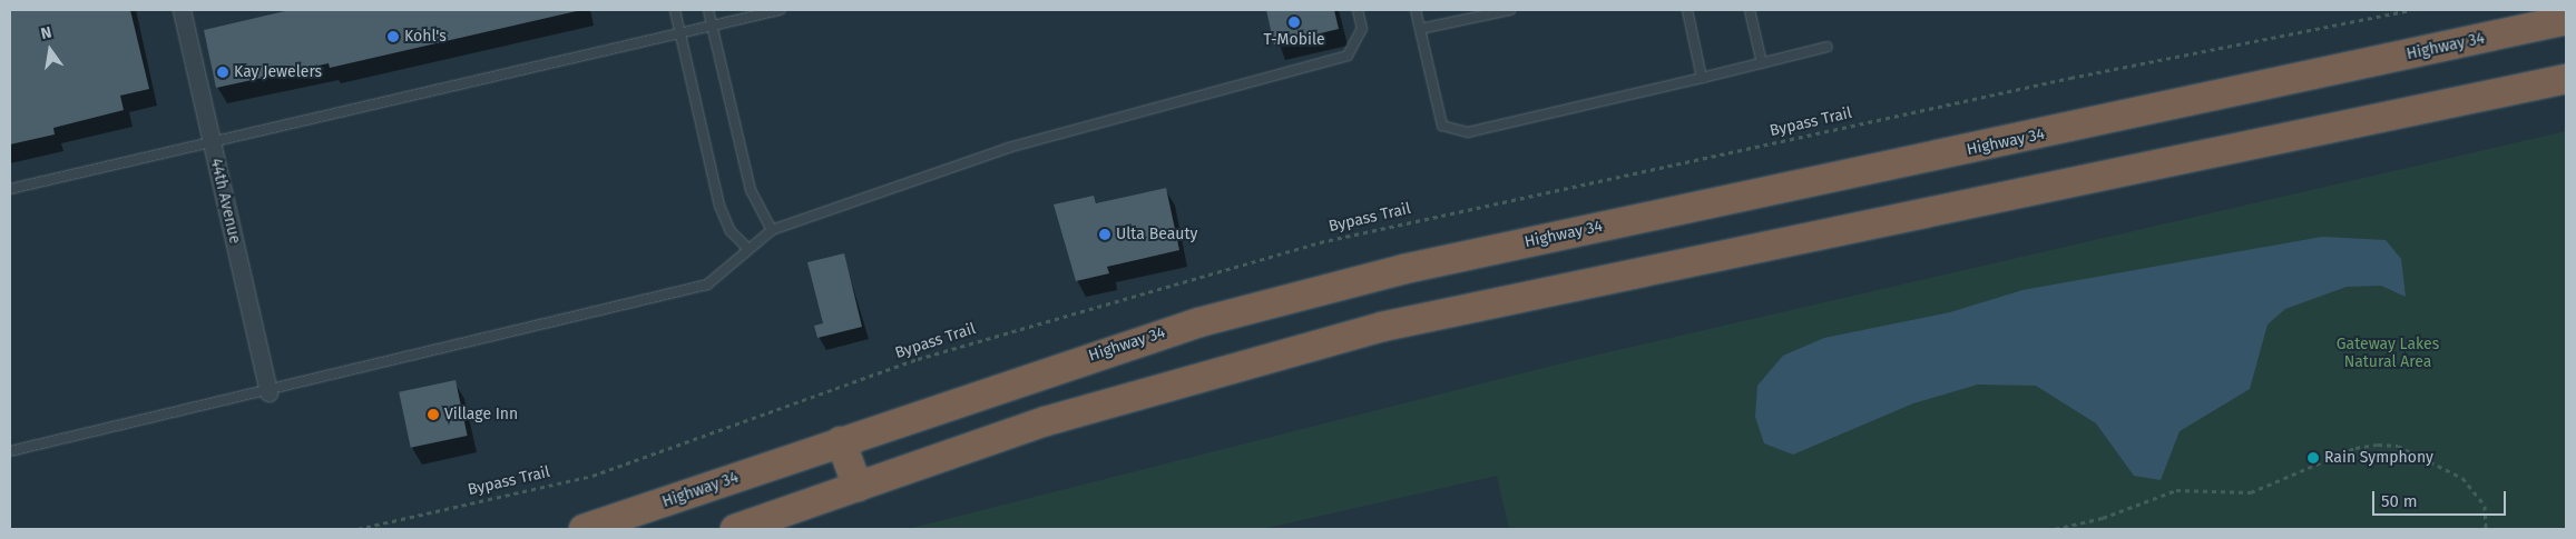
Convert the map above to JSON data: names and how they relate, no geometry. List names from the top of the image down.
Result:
{
  "streets": {
    "highway": ["Highway 34"],
    "street": ["44th Avenue"],
    "path": ["Bypass Trail"]
  },
  "parks": ["Gateway Lakes Natural Area"],
  "places": [
    "T-Mobile",
    "Kohl's",
    "Kay Jewelers",
    "Ulta Beauty",
    "Village Inn",
    "Rain Symphony"
  ],
  "scale_bar": "50 m",
  "north": "top"
}
